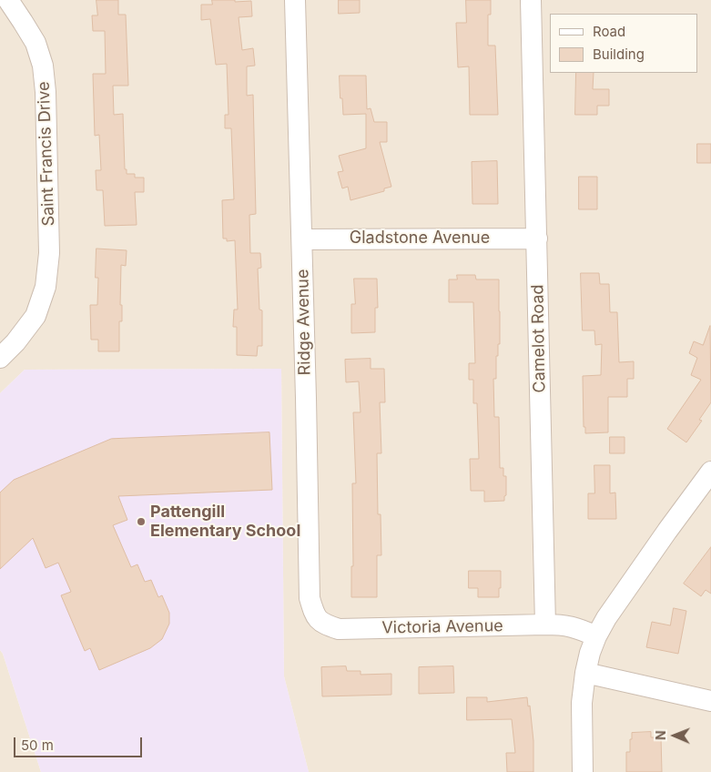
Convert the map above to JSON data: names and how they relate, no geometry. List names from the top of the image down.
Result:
{
  "streets": {
    "street": [
      "Saint Francis Drive",
      "Gladstone Avenue",
      "Ridge Avenue",
      "Camelot Road",
      "Victoria Avenue"
    ]
  },
  "crossings": [
    ["Gladstone Avenue", "Ridge Avenue"],
    ["Gladstone Avenue", "Camelot Road"],
    ["Ridge Avenue", "Victoria Avenue"],
    ["Camelot Road", "Victoria Avenue"]
  ],
  "places": ["Pattengill Elementary School"],
  "legend": ["Road", "Building"],
  "scale_bar": "50 m",
  "north": "left"
}
